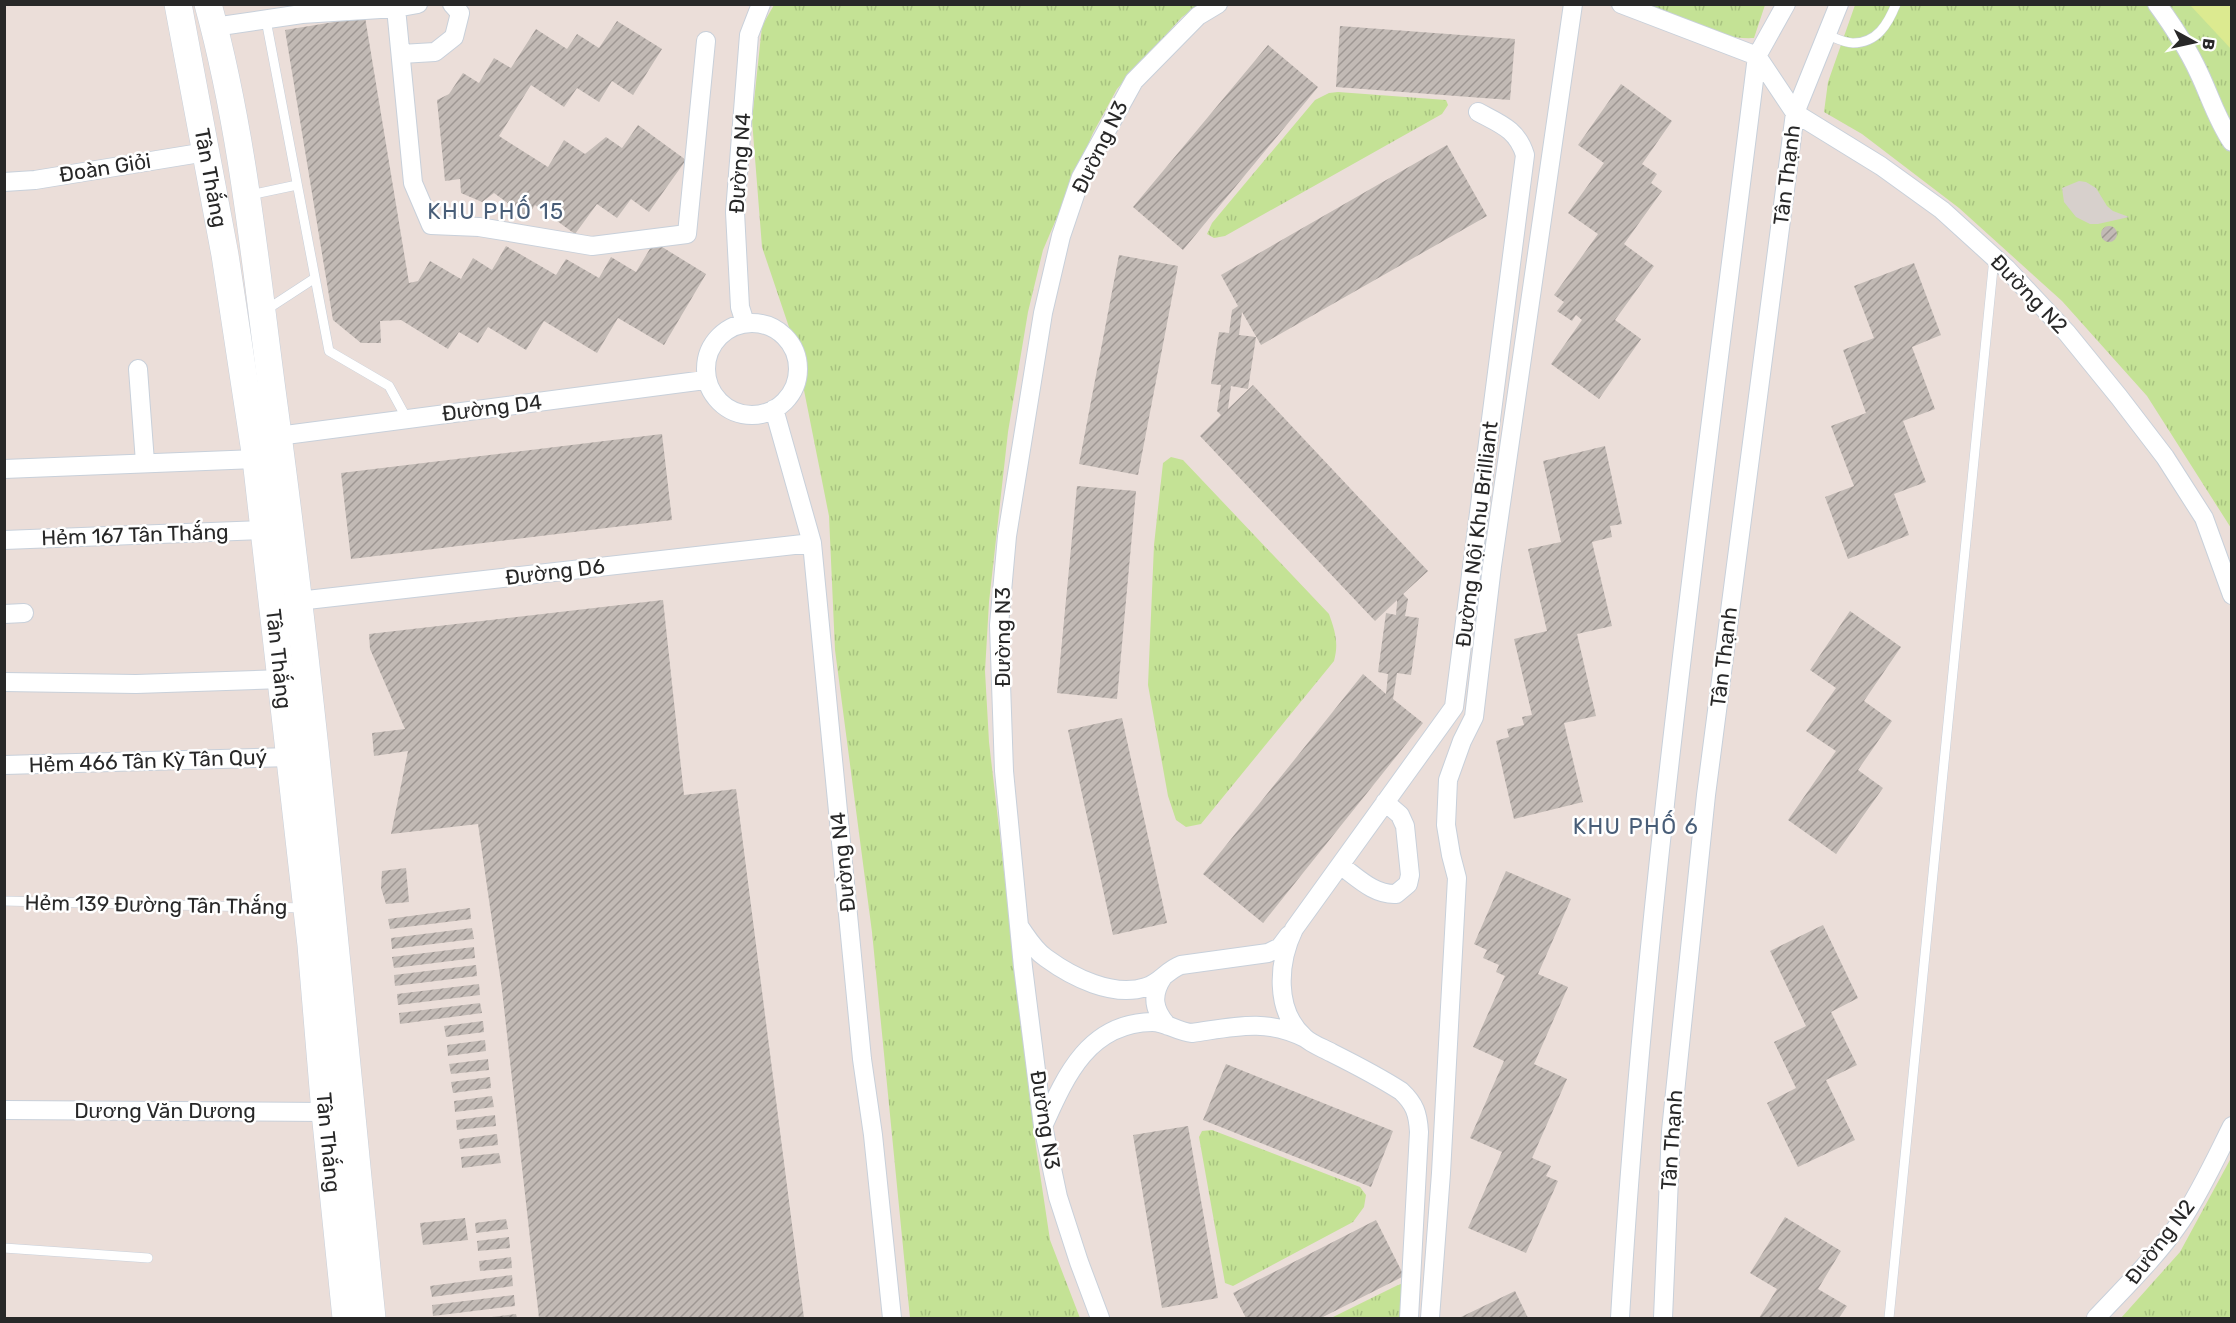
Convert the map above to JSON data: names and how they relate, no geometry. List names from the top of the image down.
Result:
{
  "streets": {
    "street": [
      "Đường N3",
      "Đường N4",
      "Đoàn Giỏi",
      "Tân Thạnh",
      "Tân Thắng",
      "Đường N2",
      "Đường D4",
      "Đường Nội Khu Brilliant",
      "Hẻm 167 Tân Thắng",
      "Đường D6",
      "Hẻm 466 Tân Kỳ Tân Quý",
      "Dương Văn Dương"
    ],
    "lane": ["Hẻm 139 Đường Tân Thắng"]
  },
  "crossings": [
    ["Đường N3", "Đường Nội Khu Brilliant"],
    ["Đường N4", "Đường D4"],
    ["Đường N4", "Đường D6"],
    ["Đoàn Giỏi", "Tân Thắng"],
    ["Tân Thạnh", "Đường N2"],
    ["Tân Thắng", "Đường D4"],
    ["Tân Thắng", "Hẻm 167 Tân Thắng"],
    ["Tân Thắng", "Đường D6"],
    ["Tân Thắng", "Hẻm 466 Tân Kỳ Tân Quý"],
    ["Tân Thắng", "Hẻm 139 Đường Tân Thắng"],
    ["Tân Thắng", "Dương Văn Dương"]
  ],
  "districts": ["KHU PHỐ 15", "KHU PHỐ 6"],
  "north": "right"
}
